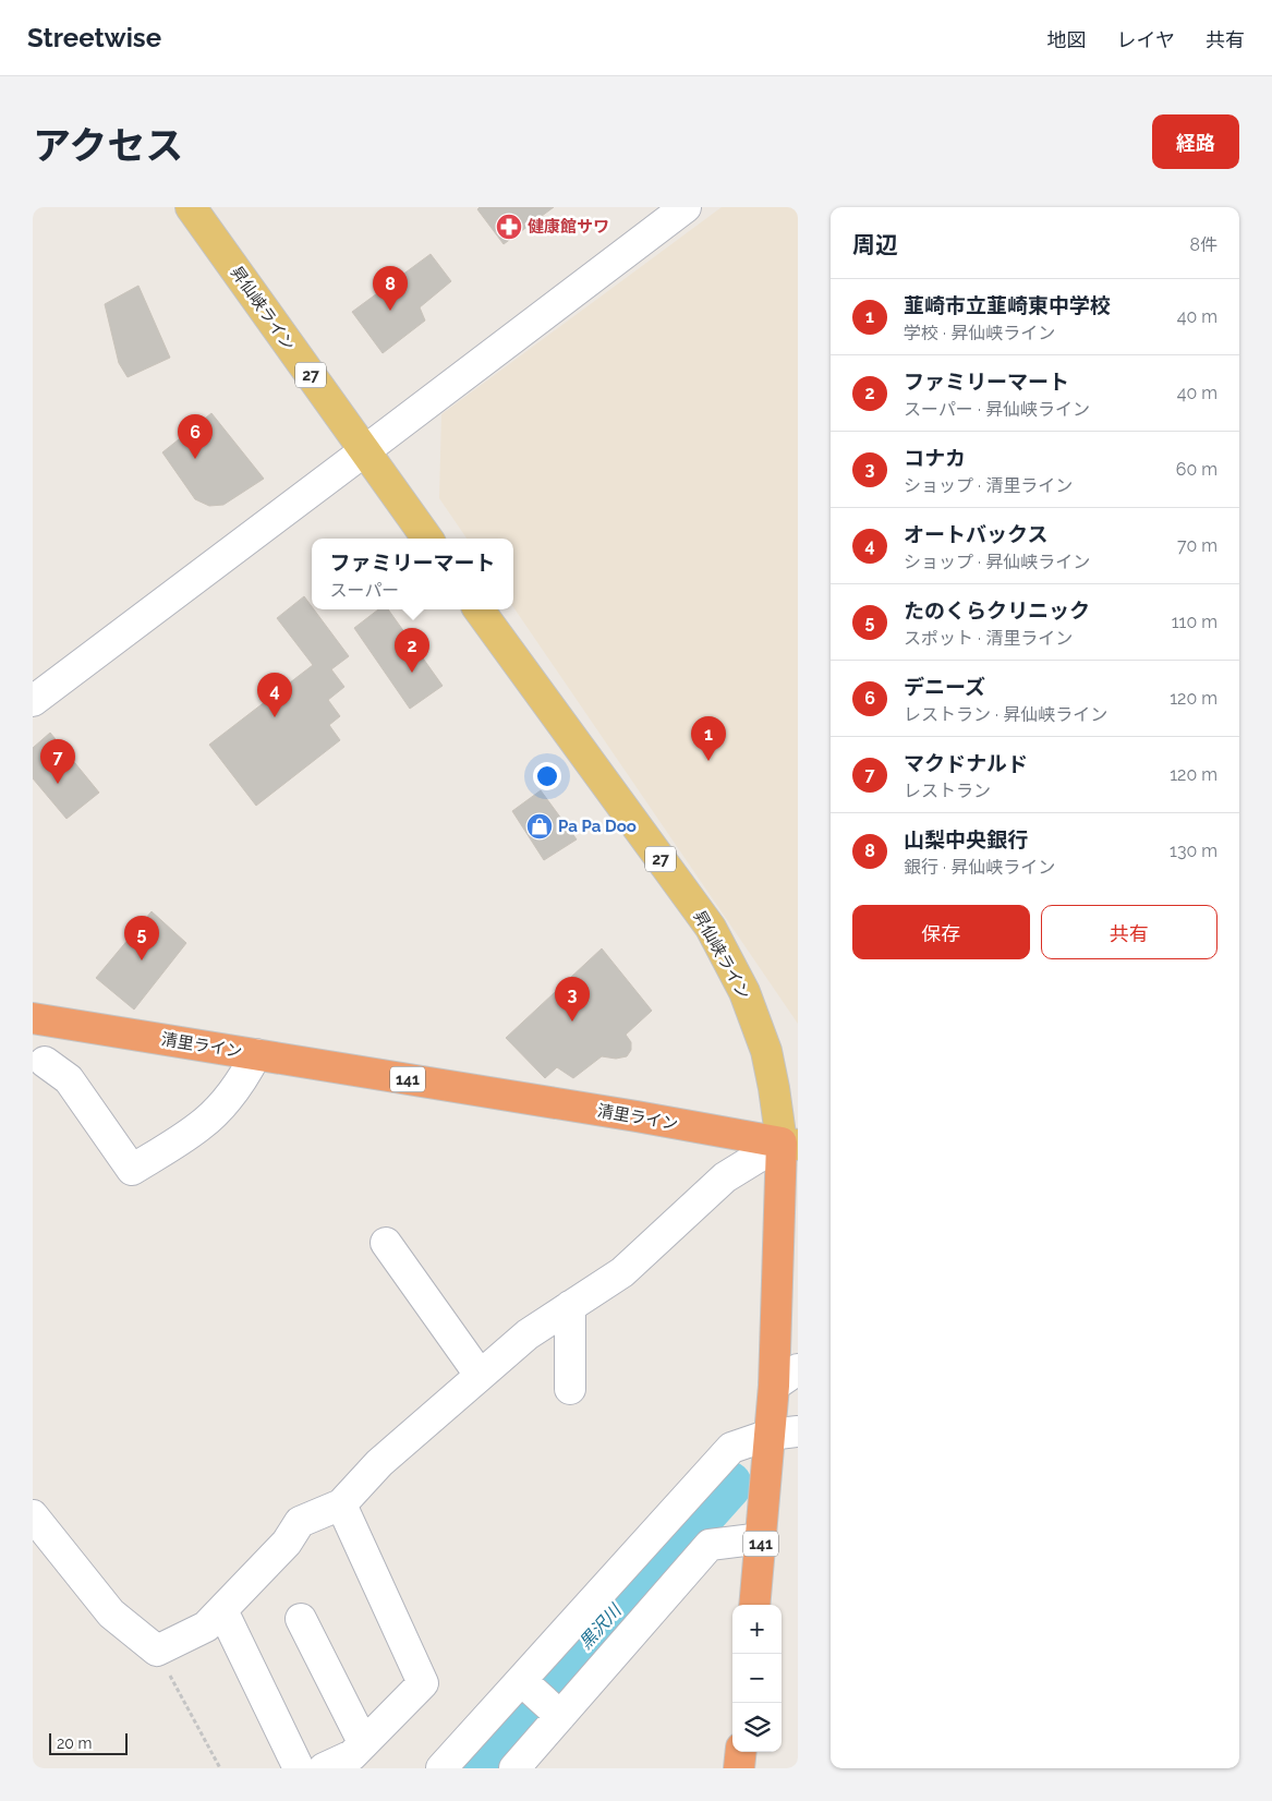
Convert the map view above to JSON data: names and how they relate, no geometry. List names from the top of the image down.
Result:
{
  "streets": {
    "highway": ["清里ライン", "141"],
    "main road": ["昇仙峡ライン", "27"]
  },
  "crossings": [
    ["昇仙峡ライン", "清里ライン"],
    ["昇仙峡ライン", "141"],
    ["清里ライン", "141"]
  ],
  "water": ["黒沢川"],
  "places": {
    "pharmacy": ["健康館サワ"],
    "shop": ["Pa Pa Doo"]
  },
  "scale_bar": "20 m",
  "page": {
    "header": "Streetwise",
    "nav": ["地図", "レイヤ", "共有"],
    "title": "アクセス",
    "buttons": [
      "経路",
      ["保存", "共有"]
    ],
    "heading": ["周辺", "8件"],
    "pins": [
      "8",
      "6",
      "2",
      "4",
      "1",
      "7",
      "5",
      "3"
    ],
    "list": [
      {
        "mark": "1",
        "name": "韮崎市立韮崎東中学校",
        "note": "学校 · 昇仙峡ライン",
        "value": "40 m"
      },
      {
        "mark": "2",
        "name": "ファミリーマート",
        "note": "スーパー · 昇仙峡ライン",
        "value": "40 m"
      },
      {
        "mark": "3",
        "name": "コナカ",
        "note": "ショップ · 清里ライン",
        "value": "60 m"
      },
      {
        "mark": "4",
        "name": "オートバックス",
        "note": "ショップ · 昇仙峡ライン",
        "value": "70 m"
      },
      {
        "mark": "5",
        "name": "たのくらクリニック",
        "note": "スポット · 清里ライン",
        "value": "110 m"
      },
      {
        "mark": "6",
        "name": "デニーズ",
        "note": "レストラン · 昇仙峡ライン",
        "value": "120 m"
      },
      {
        "mark": "7",
        "name": "マクドナルド",
        "note": "レストラン",
        "value": "120 m"
      },
      {
        "mark": "8",
        "name": "山梨中央銀行",
        "note": "銀行 · 昇仙峡ライン",
        "value": "130 m"
      }
    ],
    "popup": ["ファミリーマート", "スーパー"],
    "map_buttons": ["+", "−"],
    "scale": "20 m"
  }
}
